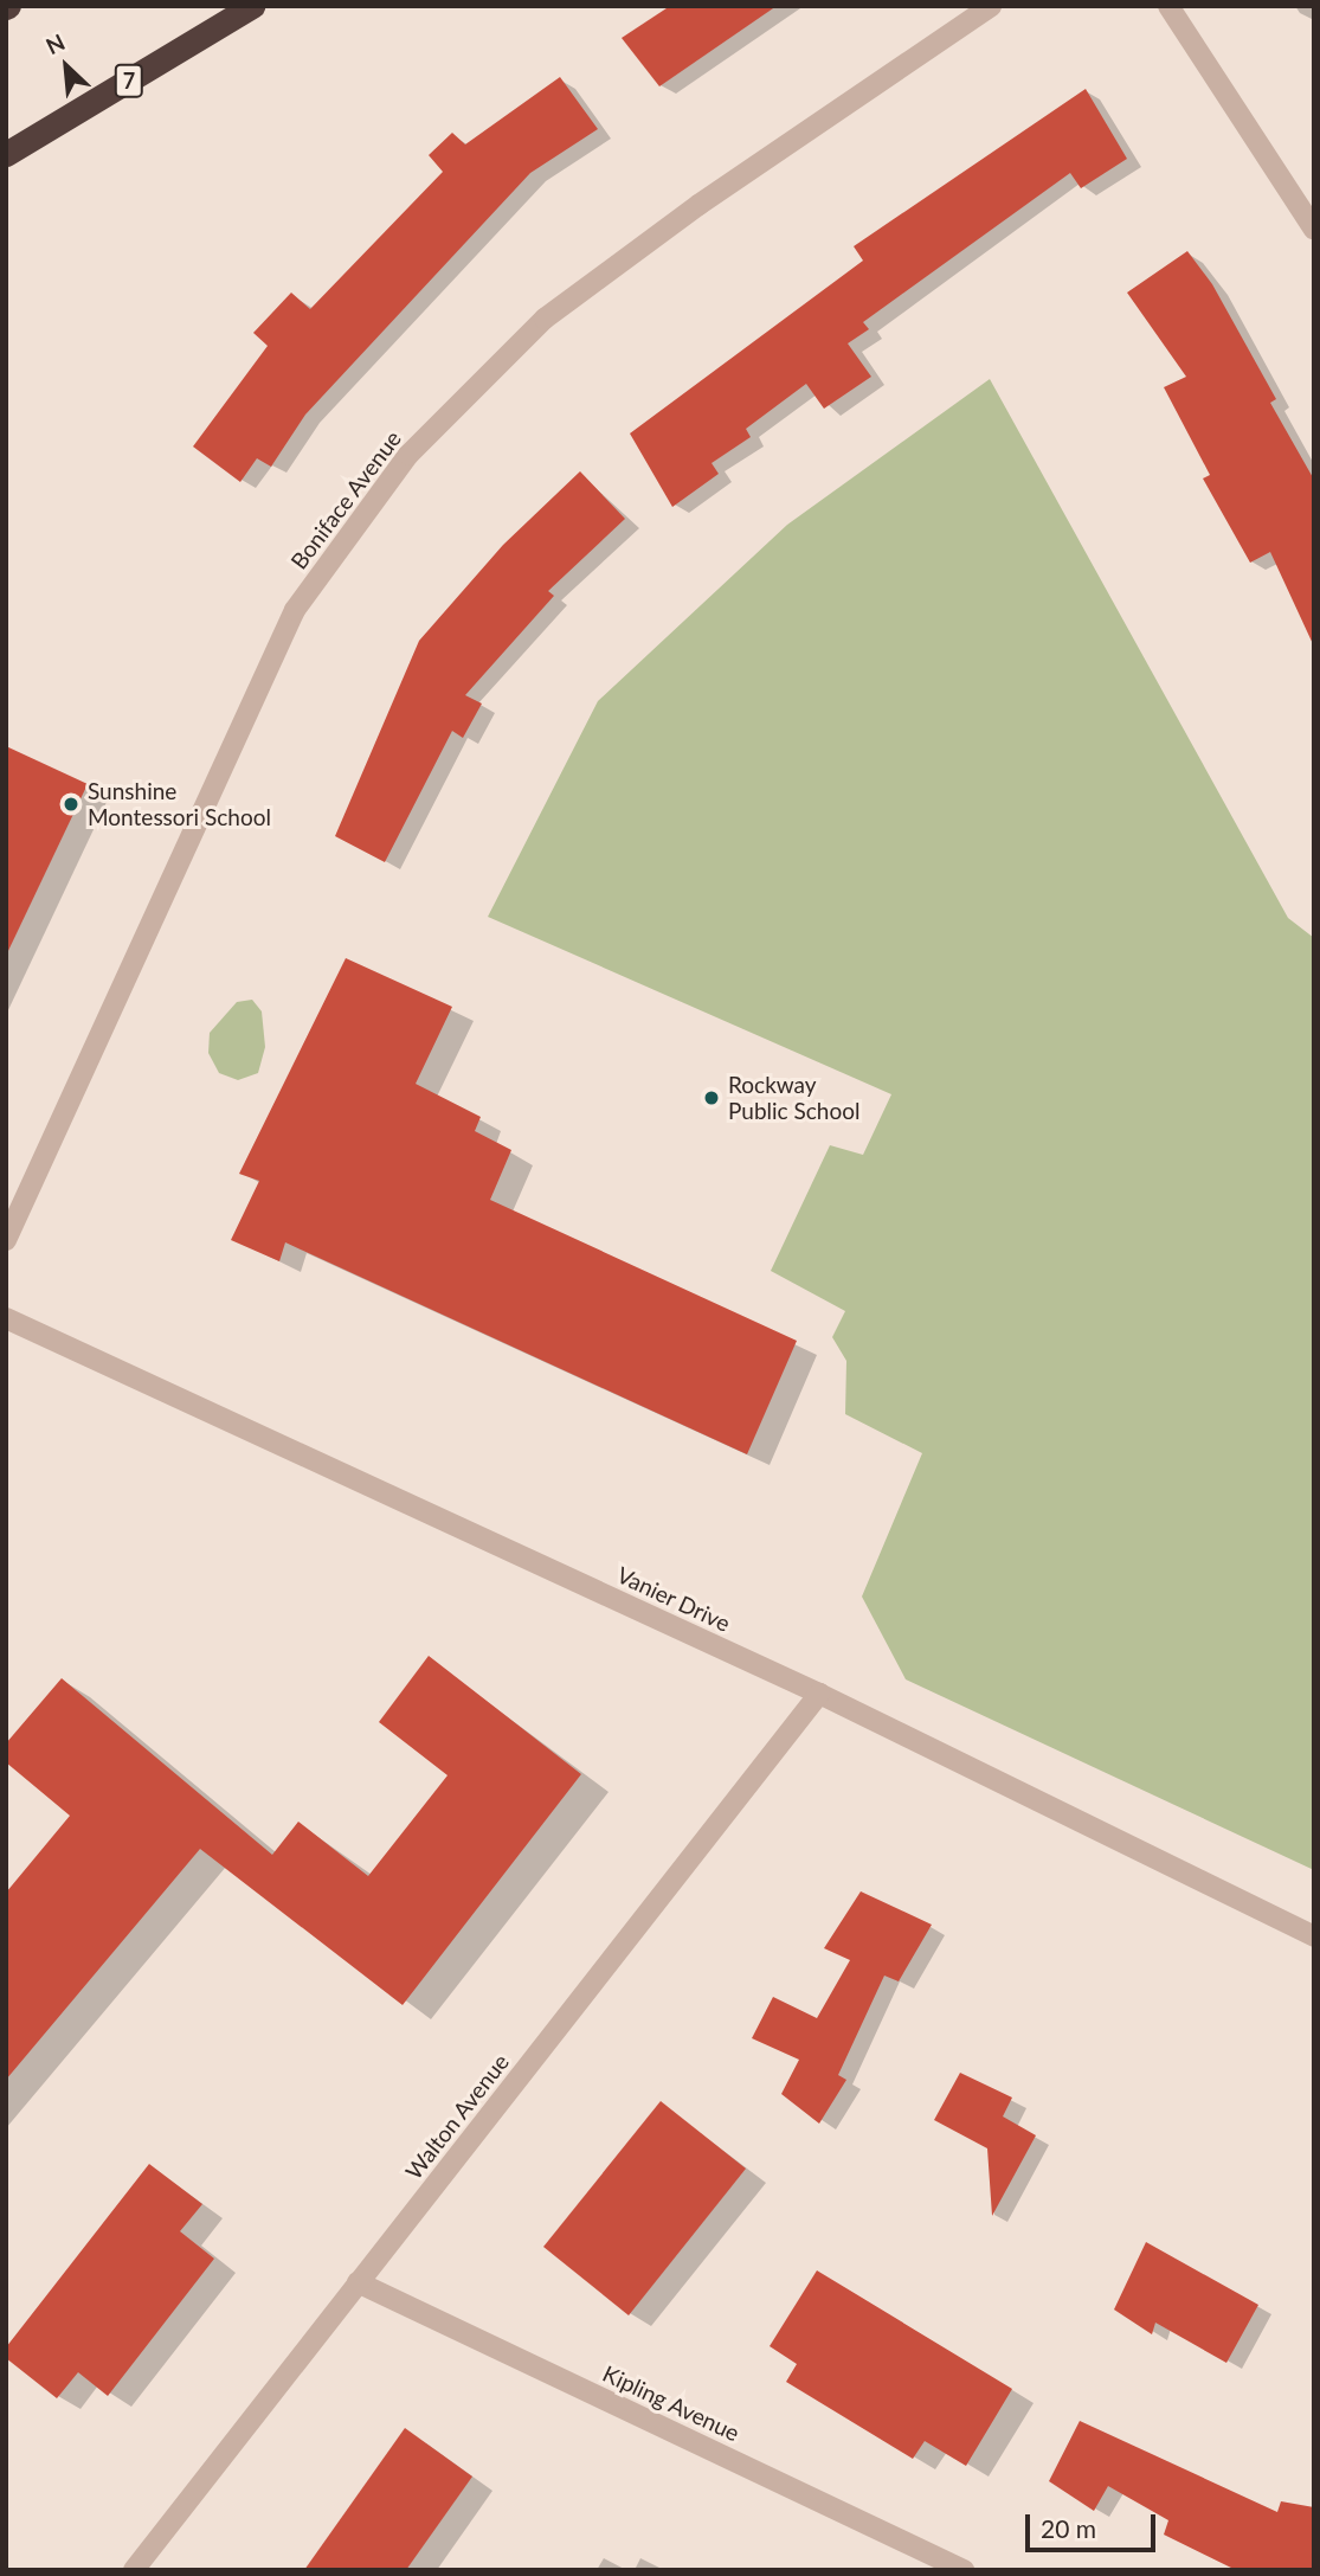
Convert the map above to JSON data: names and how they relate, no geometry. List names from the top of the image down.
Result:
{
  "streets": {
    "highway": ["7"],
    "street": [
      "Boniface Avenue",
      "Vanier Drive",
      "Walton Avenue",
      "Kipling Avenue"
    ]
  },
  "crossings": [
    ["Vanier Drive", "Walton Avenue"],
    ["Walton Avenue", "Kipling Avenue"]
  ],
  "places": ["Sunshine Montessori School", "Rockway Public School"],
  "scale_bar": "20 m",
  "north": "top left"
}
